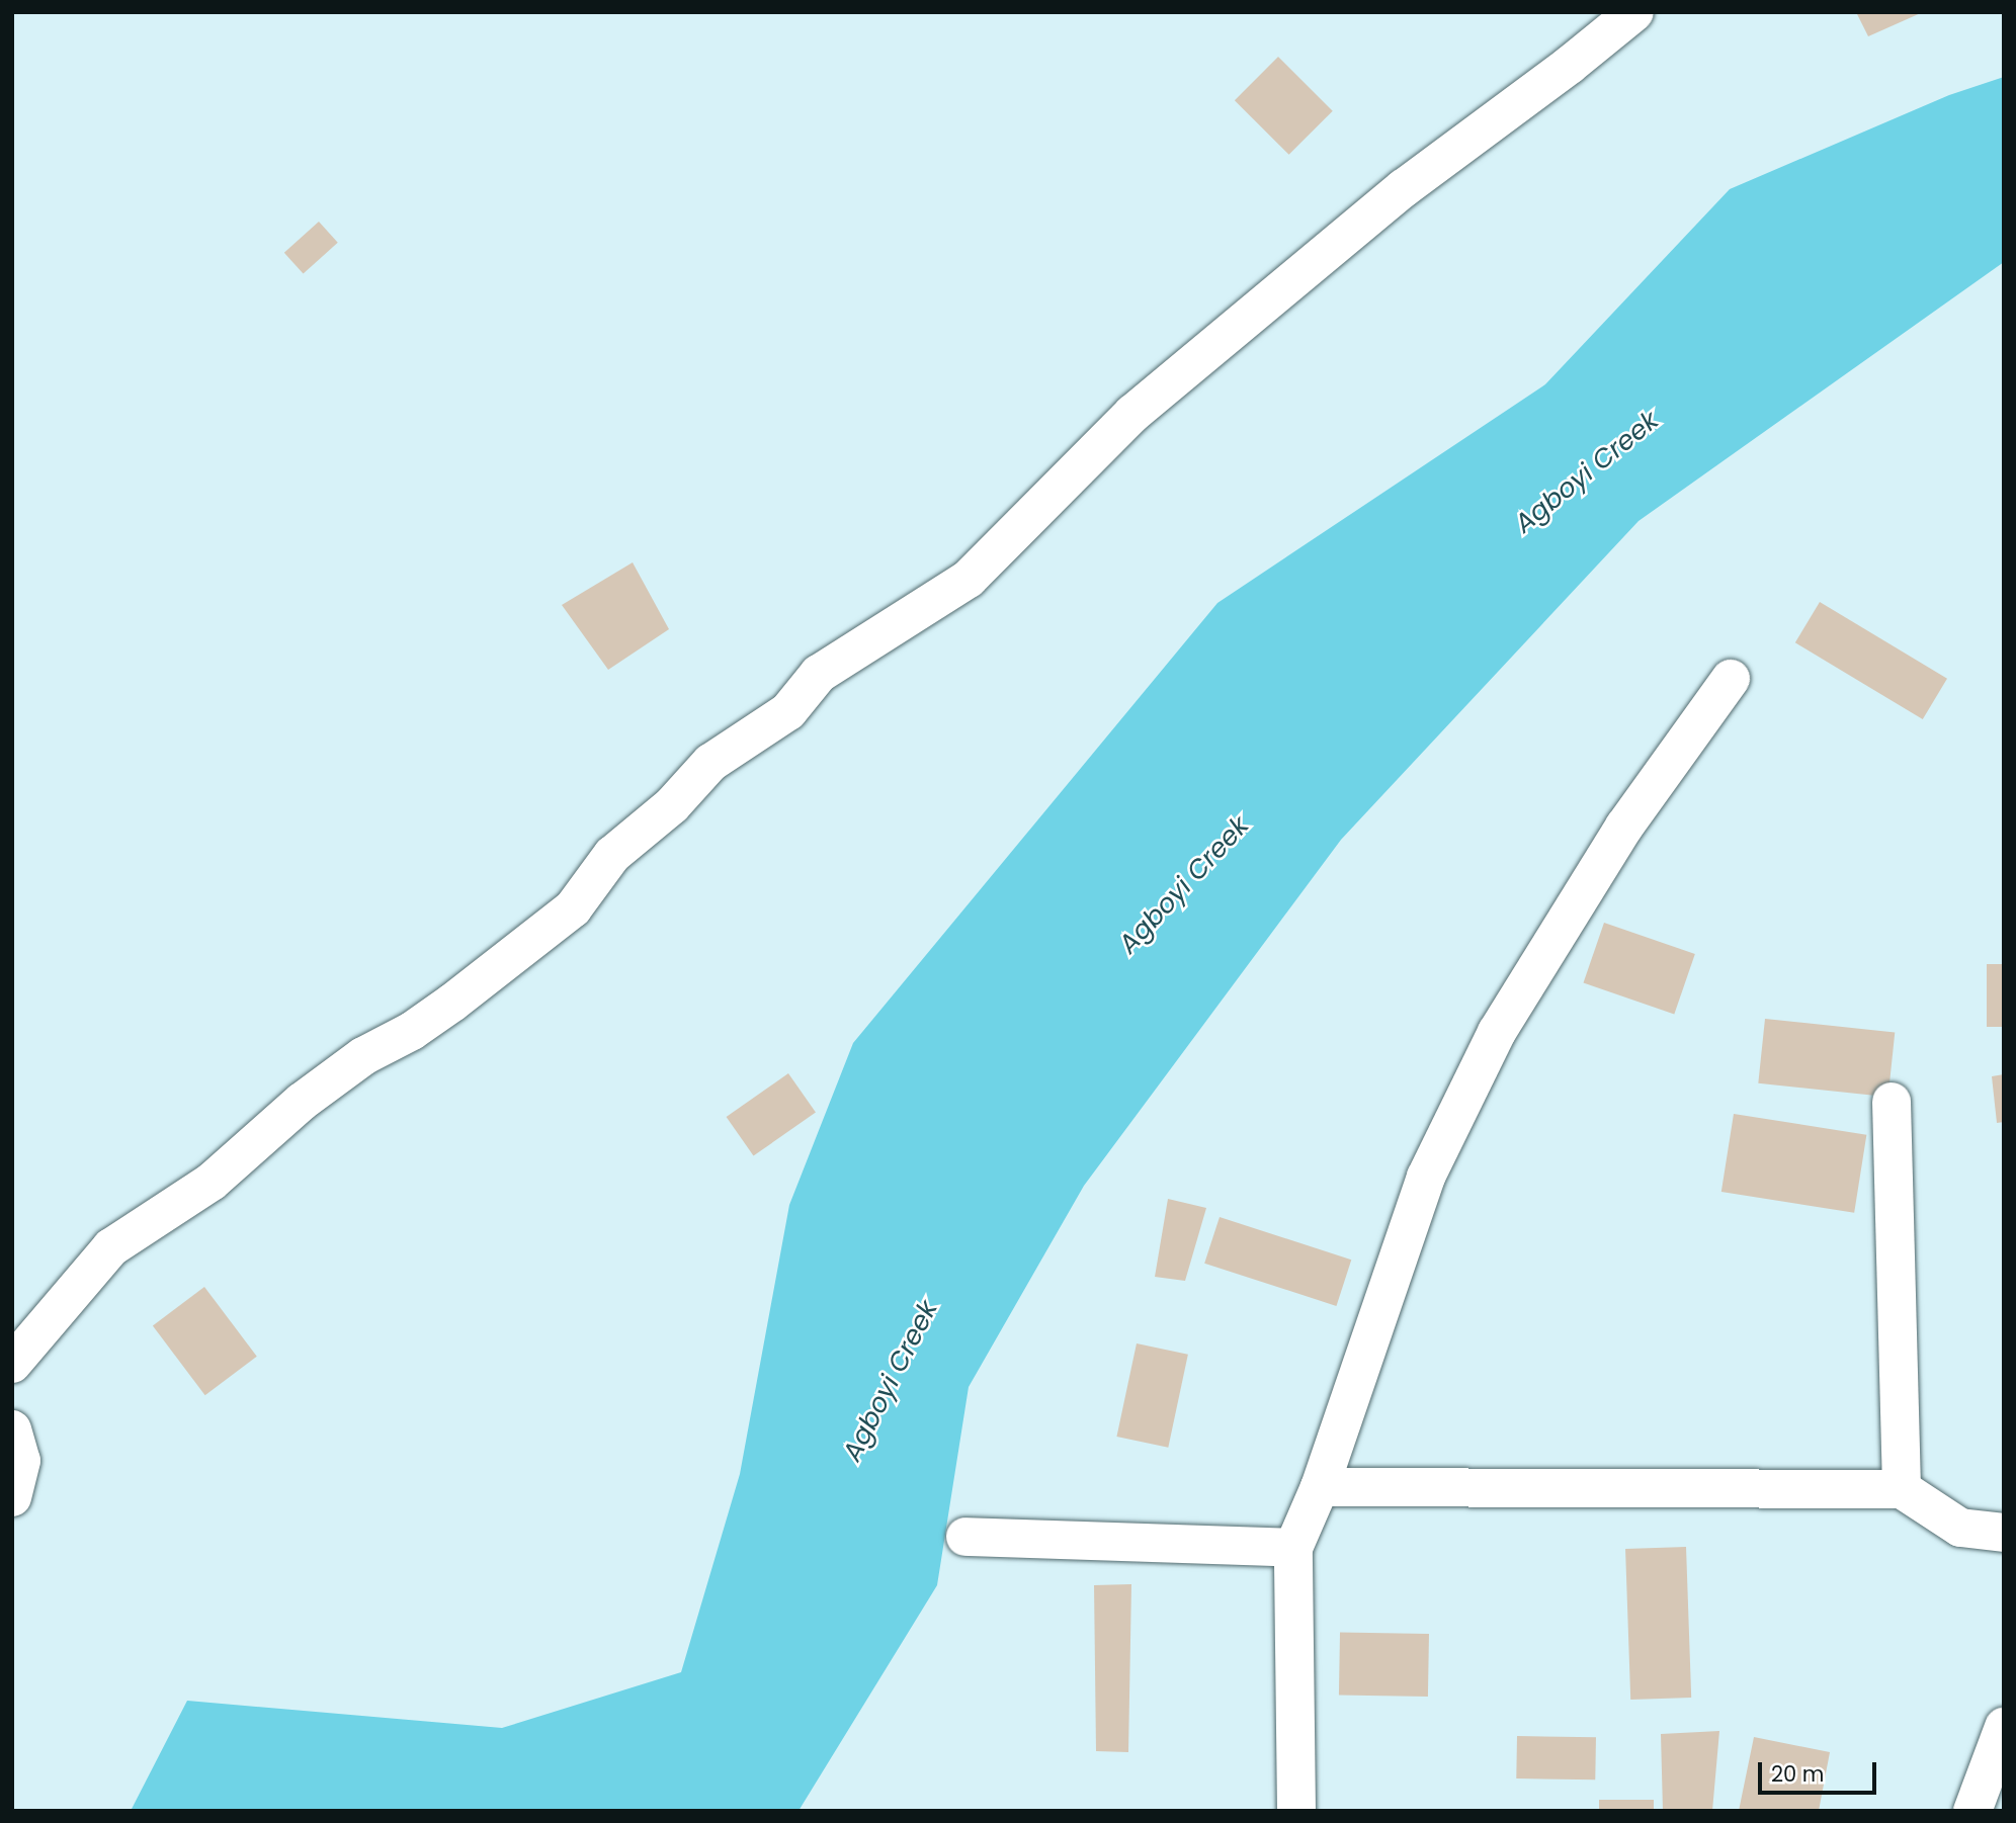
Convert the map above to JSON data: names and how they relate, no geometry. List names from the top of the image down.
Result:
{
  "water": ["Agboyi Creek"],
  "scale_bar": "20 m"
}
